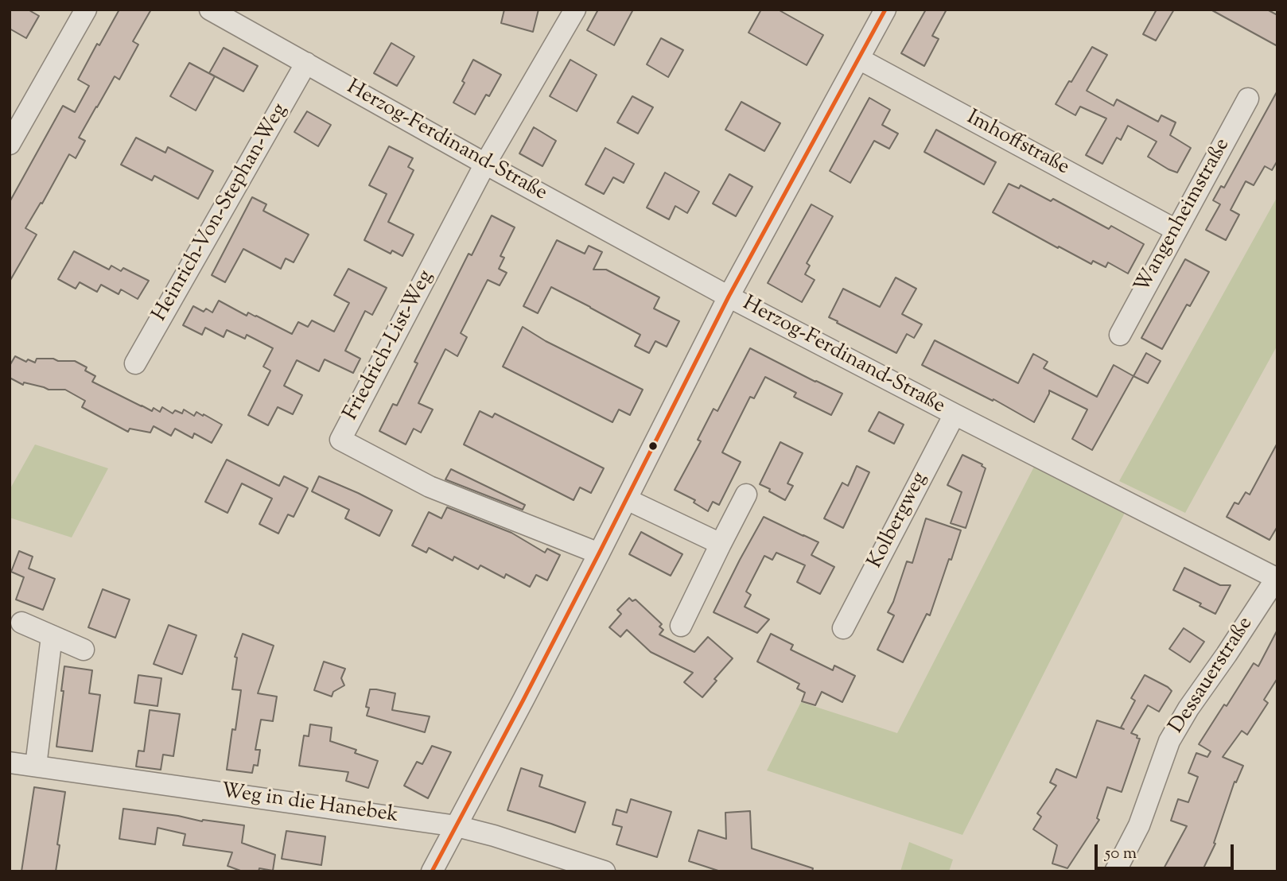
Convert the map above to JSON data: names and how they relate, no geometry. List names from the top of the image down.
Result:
{
  "streets": {
    "street": [
      "Herzog-Ferdinand-Straße",
      "Imhoffstraße",
      "Heinrich-Von-Stephan-Weg",
      "Wangenheimstraße",
      "Friedrich-List-Weg",
      "Kolbergweg",
      "Dessauerstraße",
      "Weg in die Hanebek"
    ]
  },
  "crossings": [
    ["Herzog-Ferdinand-Straße", "Heinrich-Von-Stephan-Weg"],
    ["Herzog-Ferdinand-Straße", "Friedrich-List-Weg"],
    ["Herzog-Ferdinand-Straße", "Kolbergweg"],
    ["Herzog-Ferdinand-Straße", "Dessauerstraße"],
    ["Imhoffstraße", "Wangenheimstraße"]
  ],
  "scale_bar": "50 m"
}
